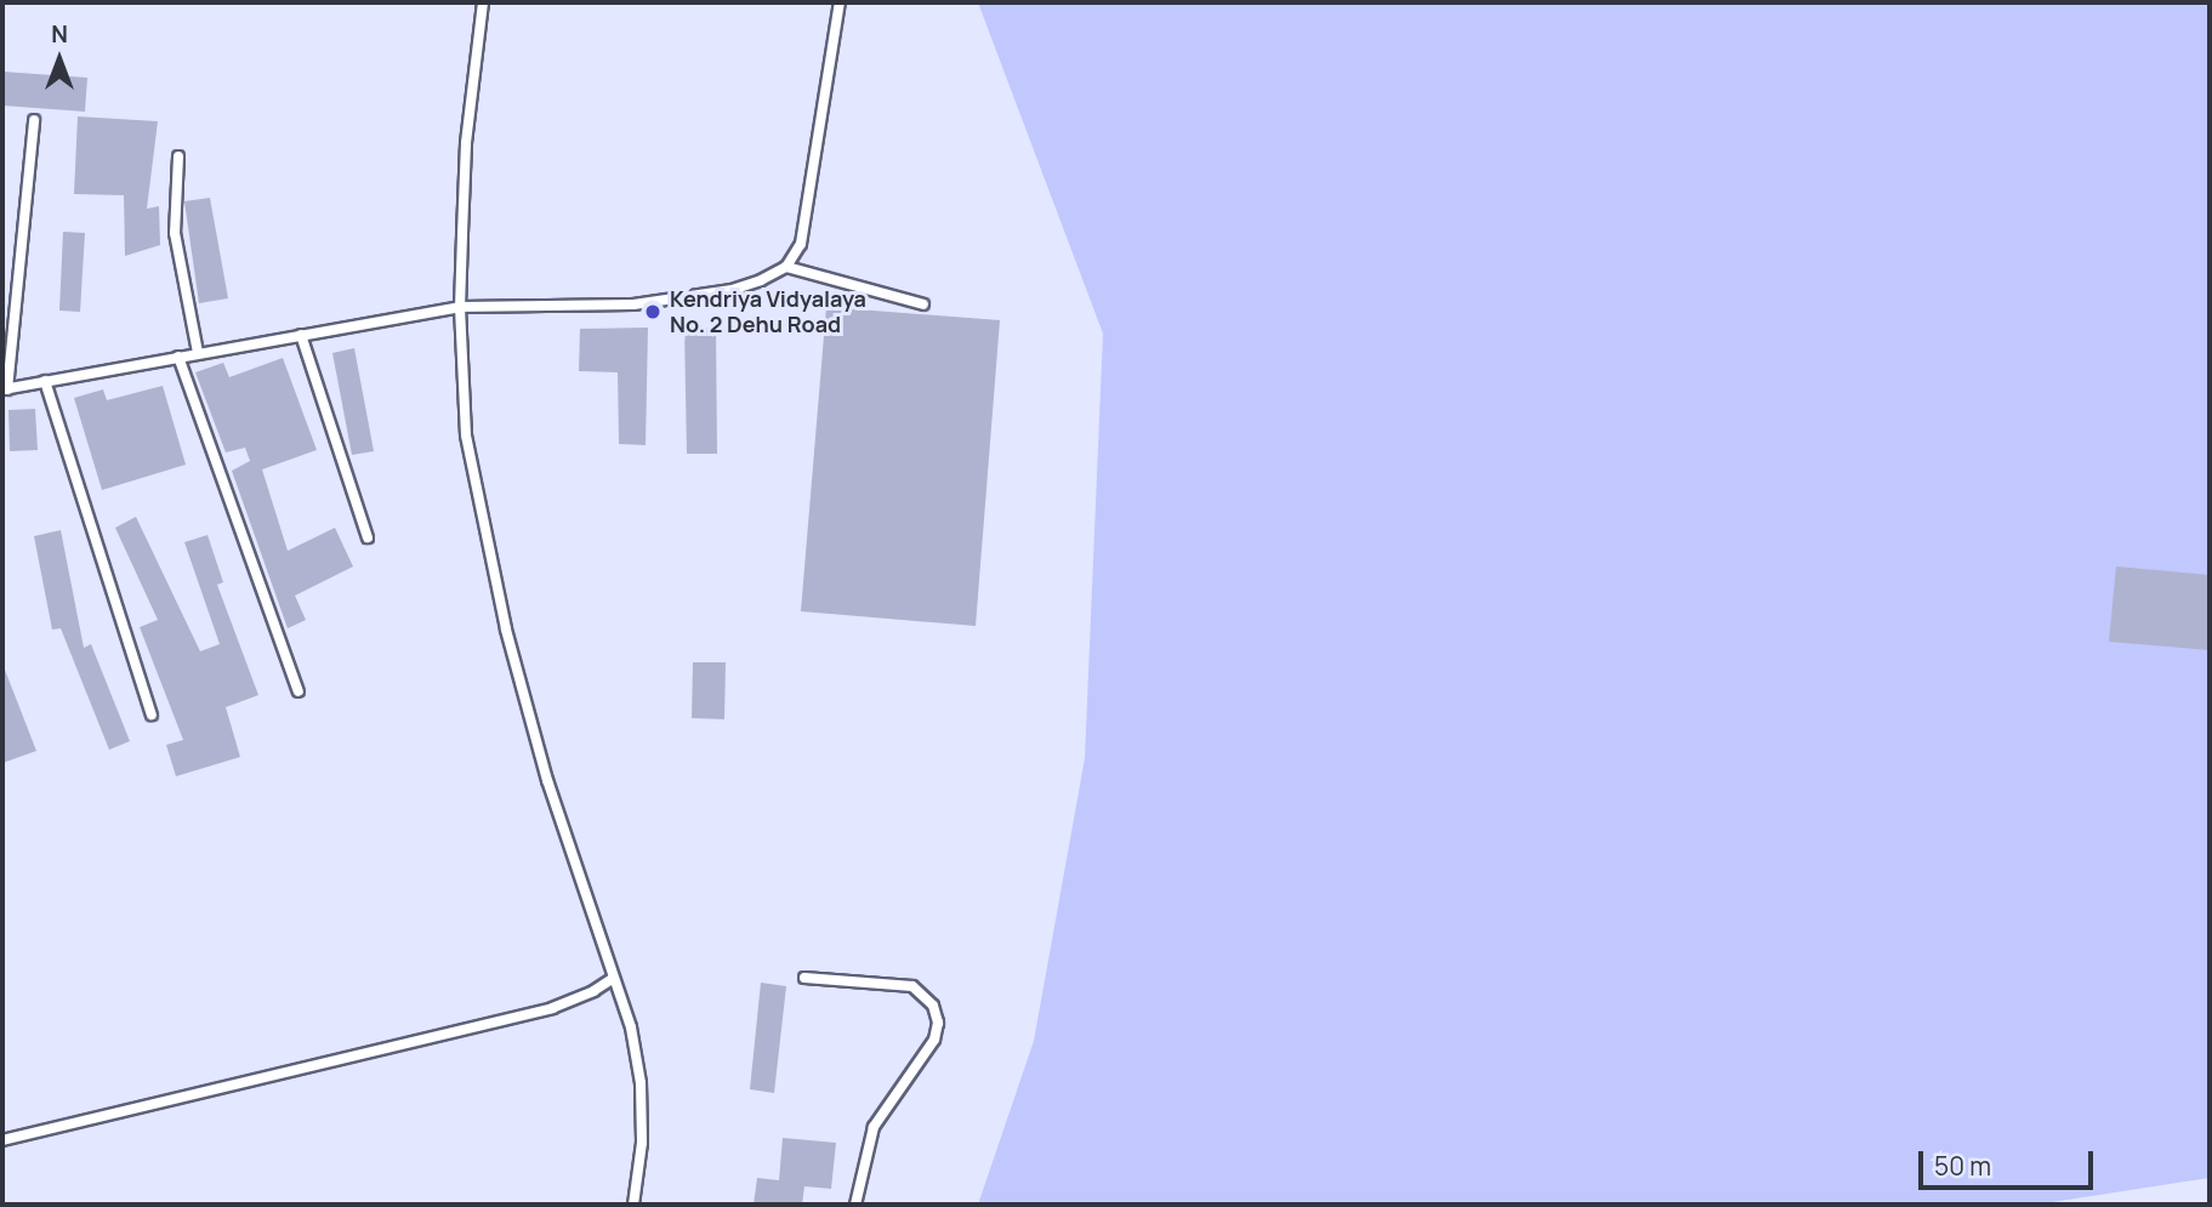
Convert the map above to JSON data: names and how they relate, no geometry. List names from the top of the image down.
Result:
{
  "places": ["Kendriya Vidyalaya No. 2 Dehu Road"],
  "scale_bar": "50 m",
  "north": "top"
}
